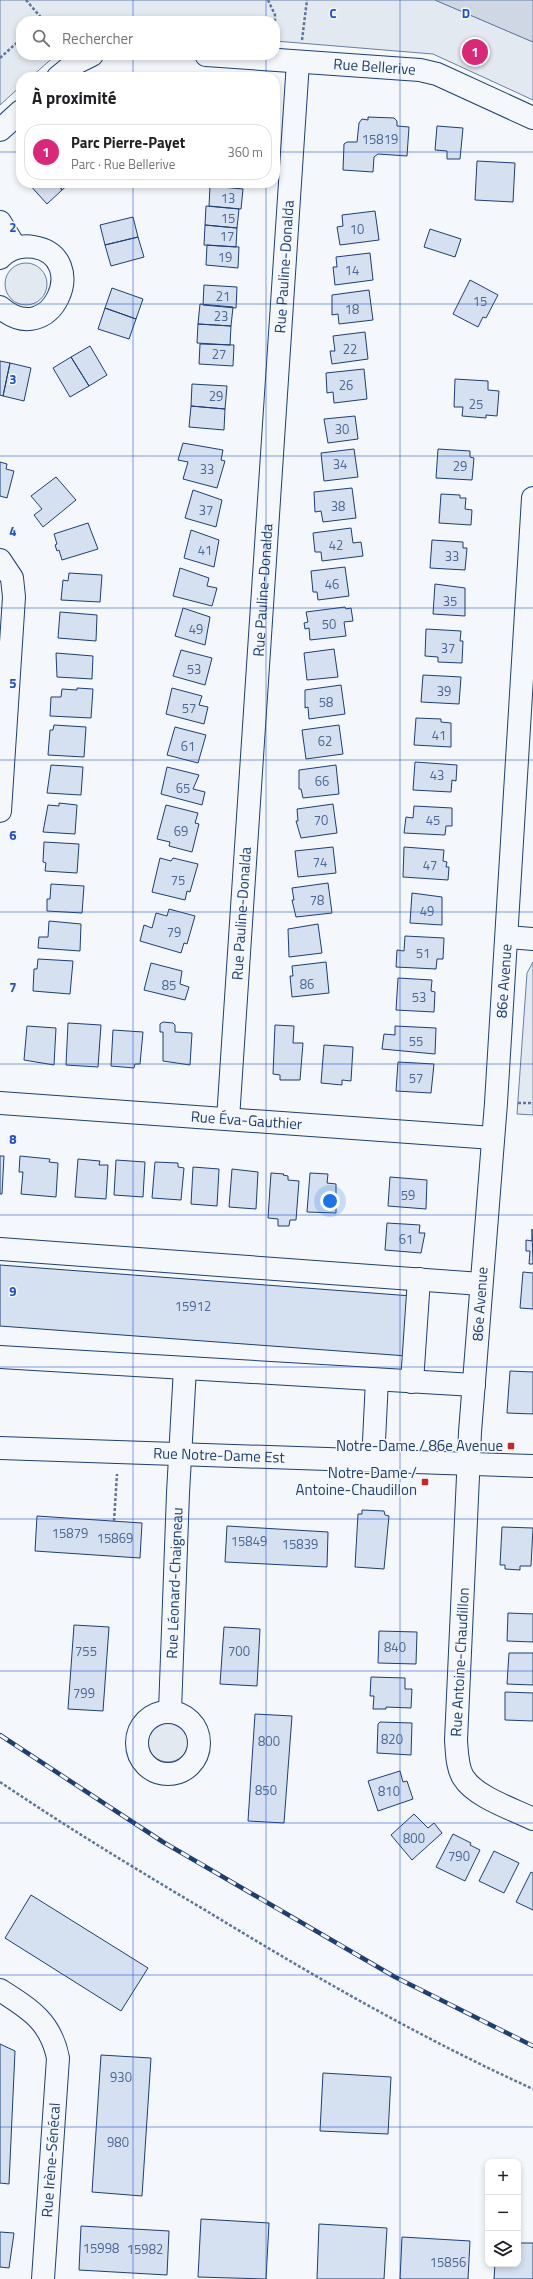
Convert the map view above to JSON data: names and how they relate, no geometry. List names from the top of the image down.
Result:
{
  "streets": {
    "street": [
      "Rue Bellerive",
      "Rue Pauline-Donalda",
      "86e Avenue",
      "Rue Éva-Gauthier",
      "Rue Notre-Dame Est",
      "Rue Léonard-Chaigneau",
      "Rue Antoine-Chaudillon",
      "Rue Irène-Sénécal"
    ]
  },
  "crossings": [
    ["Rue Bellerive", "Rue Pauline-Donalda"],
    ["Rue Pauline-Donalda", "Rue Éva-Gauthier"],
    ["86e Avenue", "Rue Éva-Gauthier"],
    ["86e Avenue", "Rue Notre-Dame Est"],
    ["86e Avenue", "Rue Antoine-Chaudillon"],
    ["Rue Notre-Dame Est", "Rue Léonard-Chaigneau"],
    ["Rue Notre-Dame Est", "Rue Antoine-Chaudillon"]
  ],
  "places": {
    "transit": ["Notre-Dame / 86e Avenue", "Notre-Dame / Antoine-Chaudillon"]
  },
  "house_numbers": [
    "15819",
    "13",
    "15",
    "10",
    "17",
    "19",
    "14",
    "21",
    "15",
    "18",
    "23",
    "22",
    "27",
    "26",
    "29",
    "25",
    "30",
    "34",
    "29",
    "33",
    "38",
    "37",
    "42",
    "41",
    "33",
    "46",
    "35",
    "50",
    "49",
    "37",
    "53",
    "39",
    "58",
    "57",
    "41",
    "62",
    "61",
    "43",
    "66",
    "65",
    "70",
    "45",
    "69",
    "74",
    "47",
    "75",
    "78",
    "49",
    "79",
    "51",
    "86",
    "85",
    "53",
    "55",
    "57",
    "59",
    "61",
    "15912",
    "15879",
    "15869",
    "15849",
    "15839",
    "840",
    "755",
    "700",
    "799",
    "820",
    "800",
    "850",
    "810",
    "800",
    "790",
    "930",
    "980",
    "15998",
    "15982",
    "15856"
  ],
  "page": {
    "search": "Rechercher",
    "pins": "1",
    "heading": "À proximité",
    "list": [
      {
        "mark": "1",
        "name": "Parc Pierre-Payet",
        "note": "Parc · Rue Bellerive",
        "value": "360 m"
      }
    ],
    "map_buttons": ["+", "−"]
  },
  "grid": {
    "columns": ["C", "D"],
    "rows": [
      "2",
      "3",
      "4",
      "5",
      "6",
      "7",
      "8",
      "9"
    ]
  }
}
